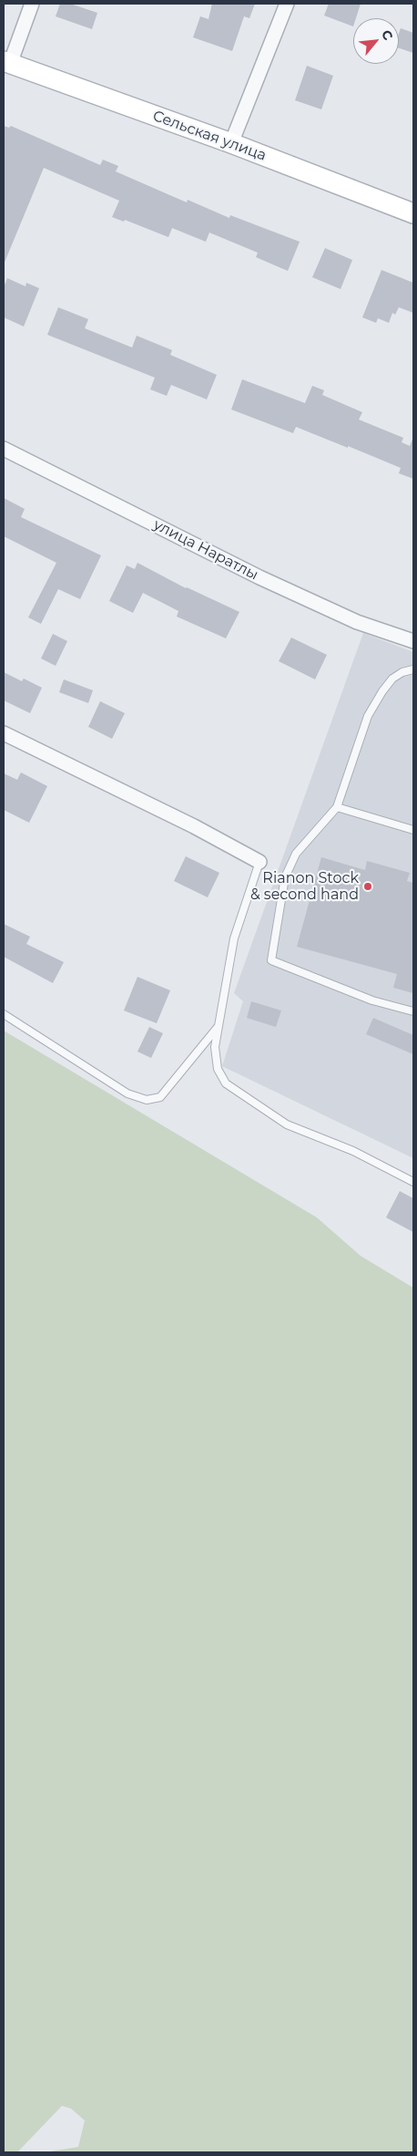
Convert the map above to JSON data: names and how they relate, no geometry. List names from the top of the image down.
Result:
{
  "streets": {
    "main road": ["Сельская улица"],
    "street": ["улица Наратлы"]
  },
  "places": ["Rianon Stock & second hand"],
  "north": "top right"
}
